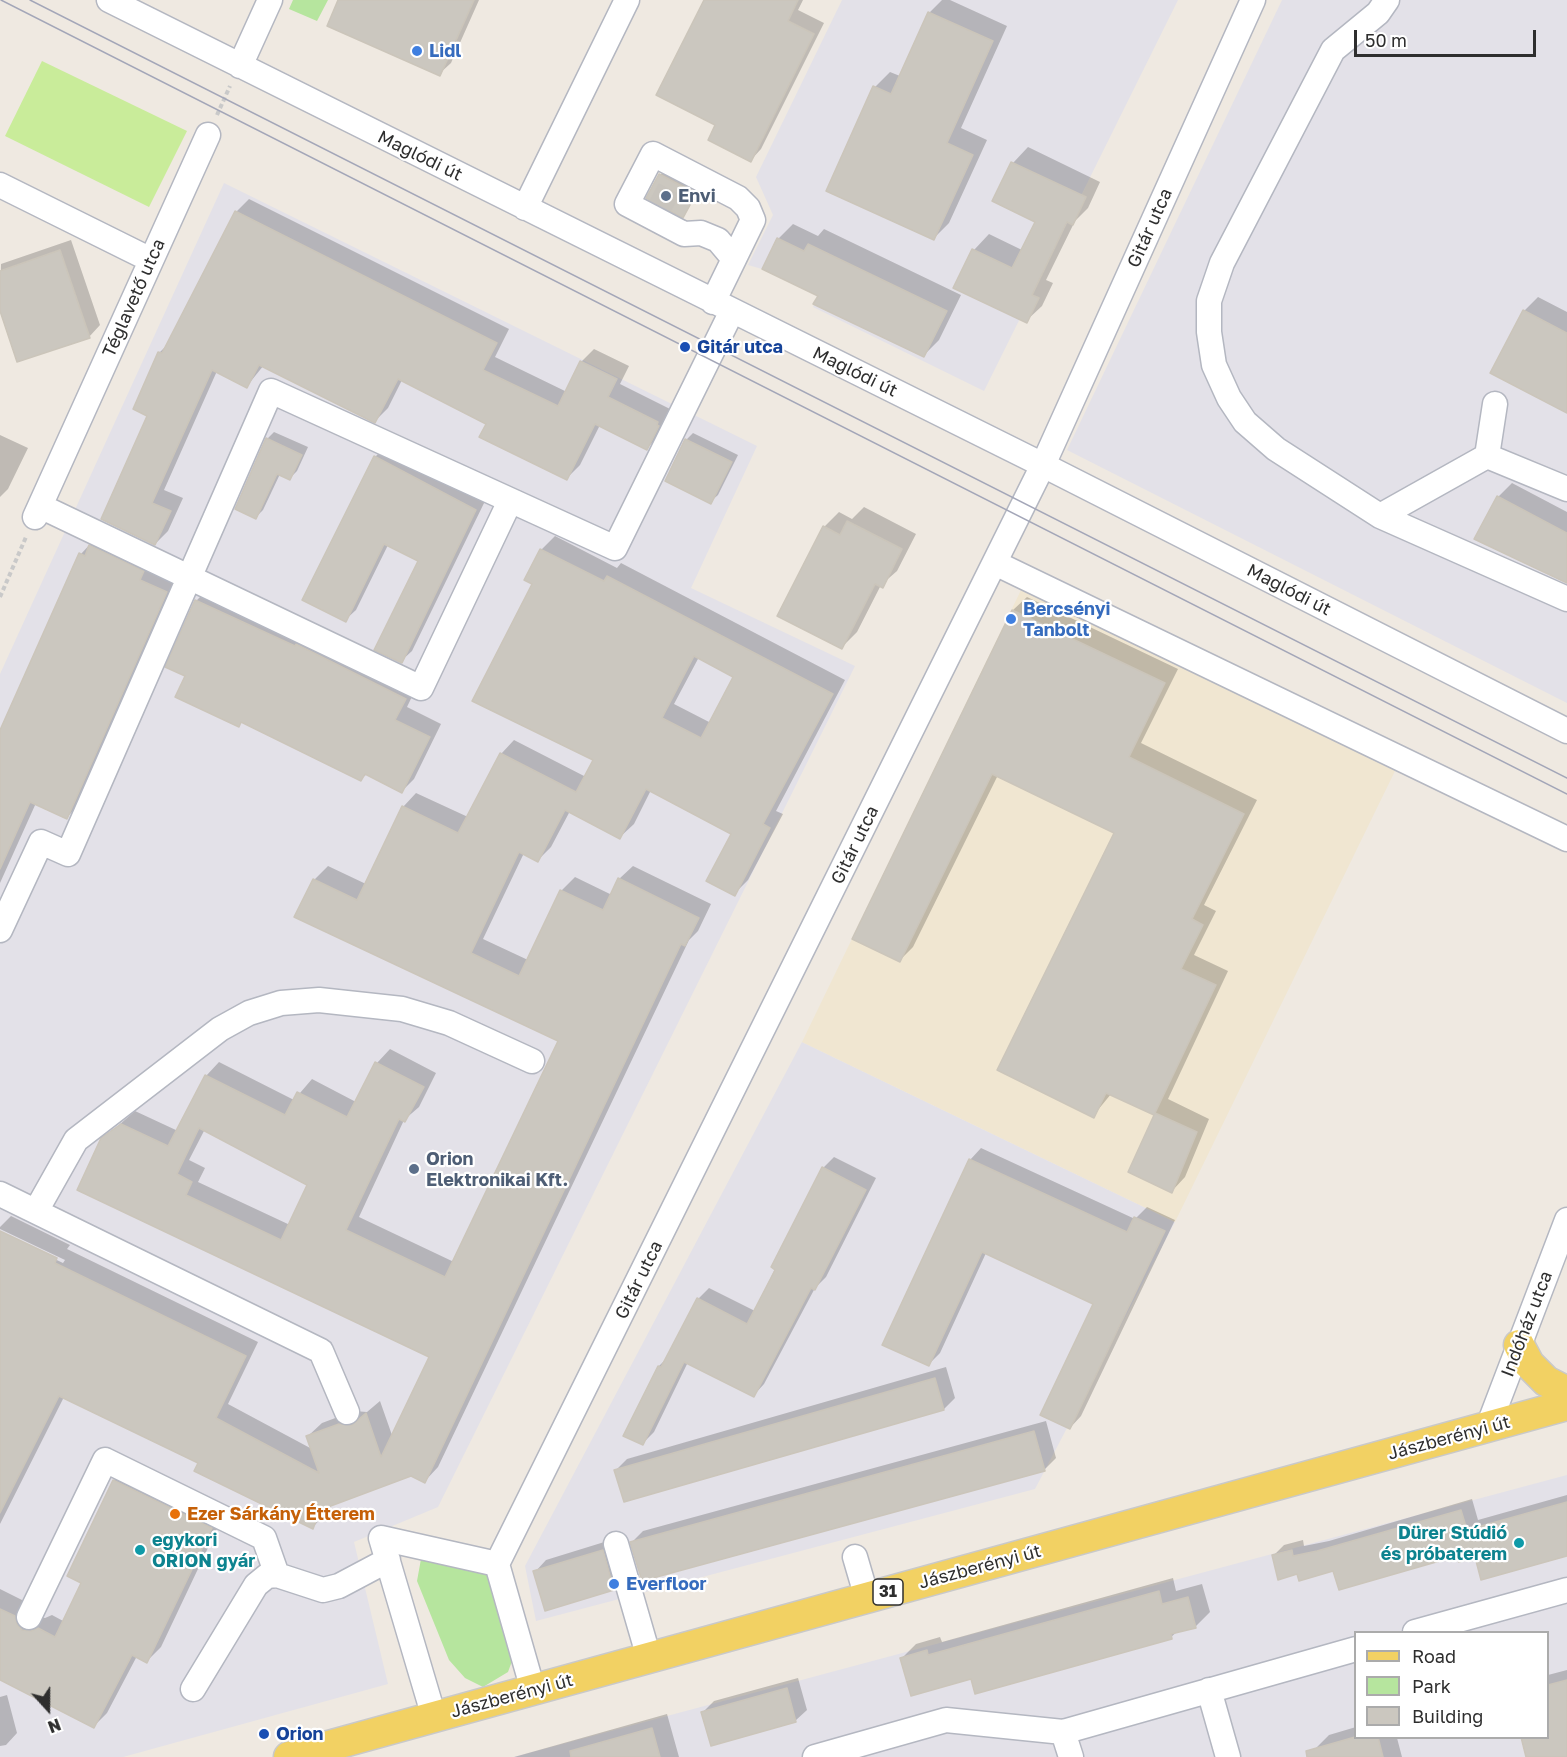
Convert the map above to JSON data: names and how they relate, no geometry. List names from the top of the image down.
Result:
{
  "streets": {
    "main road": ["Jászberényi út", "31"],
    "street": [
      "Maglódi út",
      "Gitár utca",
      "Téglavető utca",
      "Indóház utca"
    ]
  },
  "crossings": [
    ["Maglódi út", "Gitár utca"],
    ["Indóház utca", "Jászberényi út"]
  ],
  "places": [
    "Lidl",
    "Envi",
    "Gitár utca",
    "Bercsényi Tanbolt",
    "Orion Elektronikai Kft.",
    "Ezer Sárkány Étterem",
    "Dürer Stúdió és próbaterem",
    "egykori ORION gyár",
    "Everfloor",
    "Orion"
  ],
  "legend": ["Road", "Park", "Building"],
  "scale_bar": "50 m",
  "north": "bottom"
}
